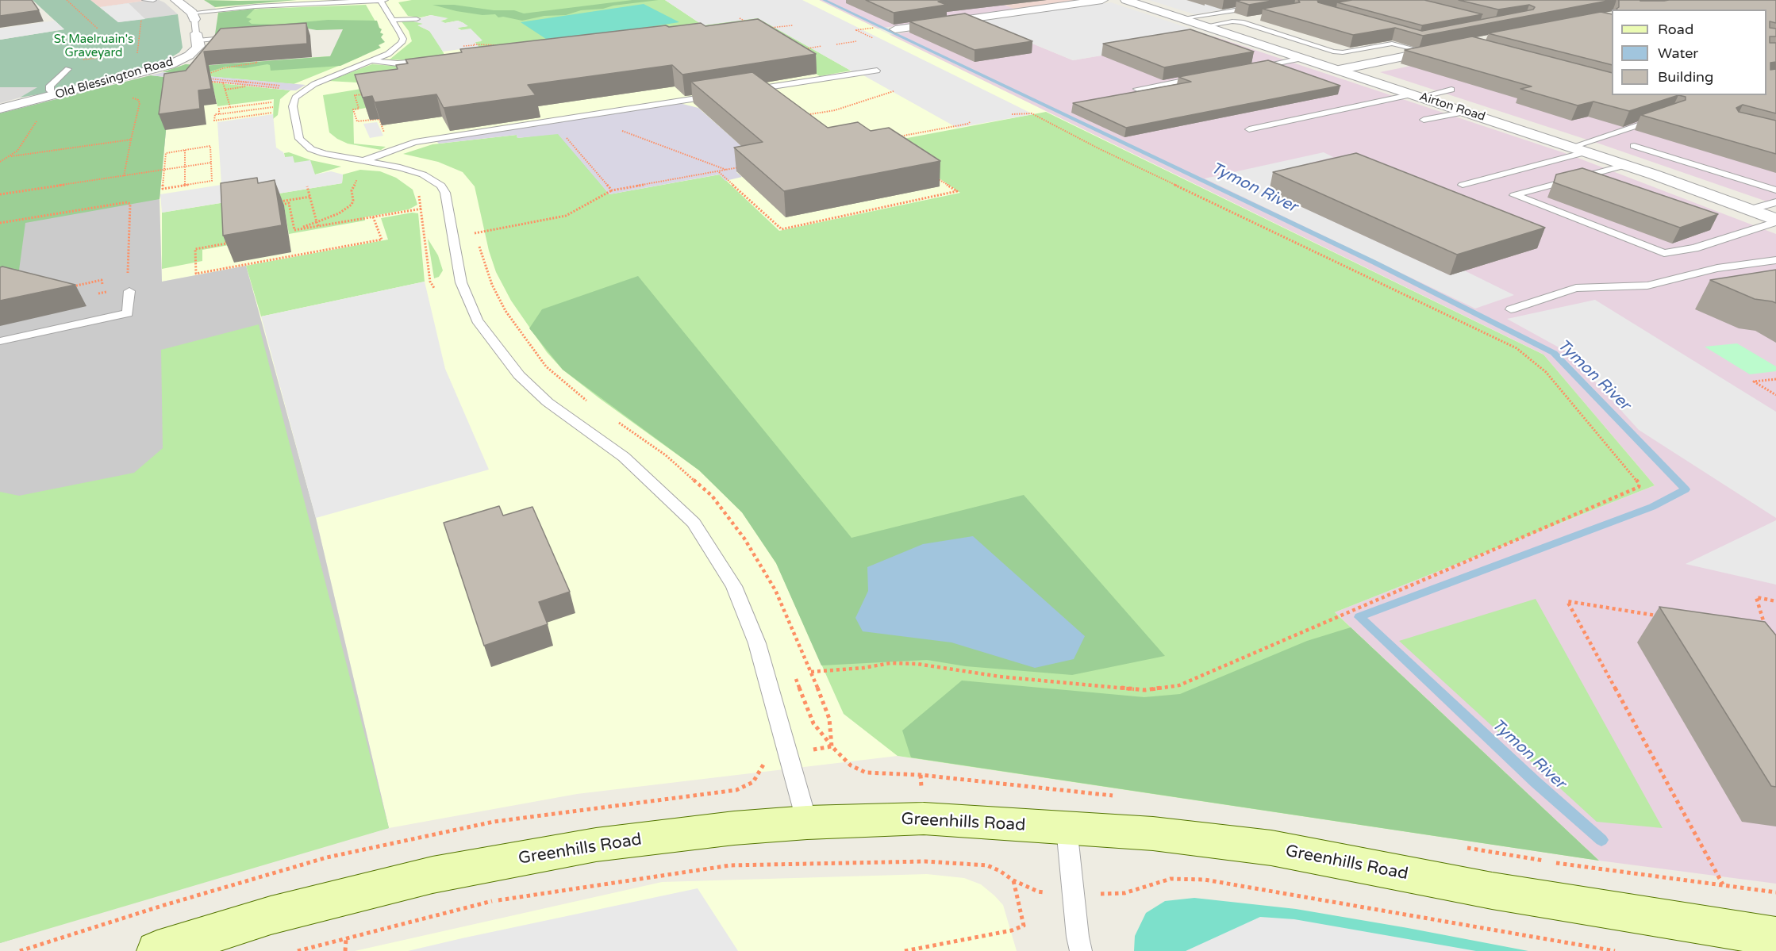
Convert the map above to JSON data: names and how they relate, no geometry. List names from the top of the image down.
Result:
{
  "streets": {
    "main road": ["Greenhills Road"],
    "street": ["Old Blessington Road", "Airton Road"]
  },
  "water": ["Tymon River"],
  "parks": ["St Maelruain's Graveyard"],
  "legend": ["Road", "Water", "Building"]
}
